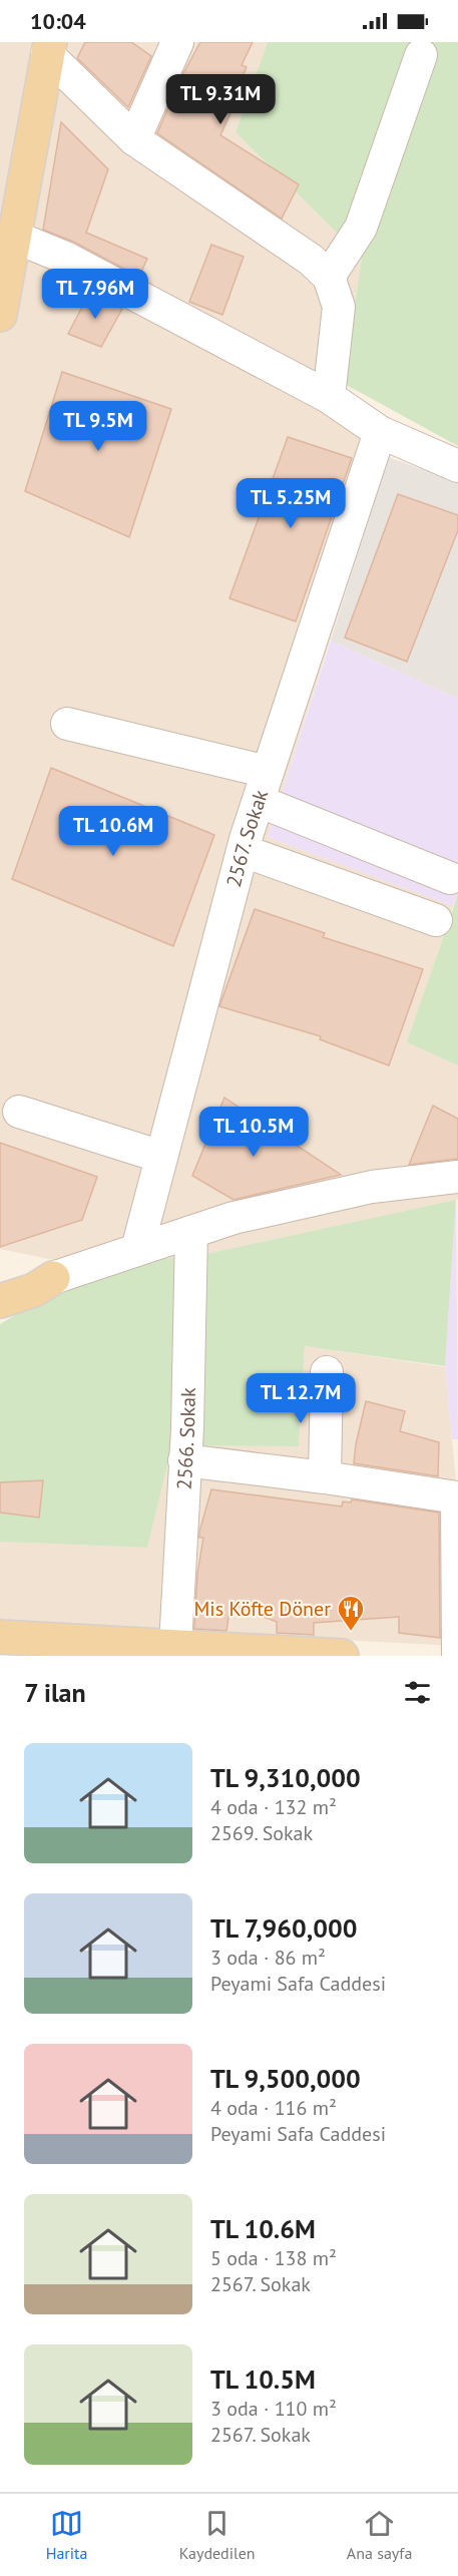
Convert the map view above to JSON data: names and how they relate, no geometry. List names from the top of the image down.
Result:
{
  "streets": {
    "street": ["2567. Sokak", "2566. Sokak"]
  },
  "places": {
    "restaurant": ["Mis Köfte Döner"]
  },
  "page": {
    "status": "10:04",
    "price": [
      "TL 9.31M",
      "TL 7.96M",
      "TL 9.5M",
      "TL 5.25M",
      "TL 10.6M",
      "TL 10.5M",
      "TL 12.7M"
    ],
    "heading": "7 ilan",
    "list": [
      {
        "name": "TL 9,310,000",
        "note": "4 oda · 132 m² · 2569. Sokak"
      },
      {
        "name": "TL 7,960,000",
        "note": "3 oda · 86 m² · Peyami Safa Caddesi"
      },
      {
        "name": "TL 9,500,000",
        "note": "4 oda · 116 m² · Peyami Safa Caddesi"
      },
      {
        "name": "TL 10.6M",
        "note": "5 oda · 138 m² · 2567. Sokak"
      },
      {
        "name": "TL 10.5M",
        "note": "3 oda · 110 m² · 2567. Sokak"
      }
    ],
    "tabs": ["Harita", "Kaydedilen", "Ana sayfa"]
  }
}
